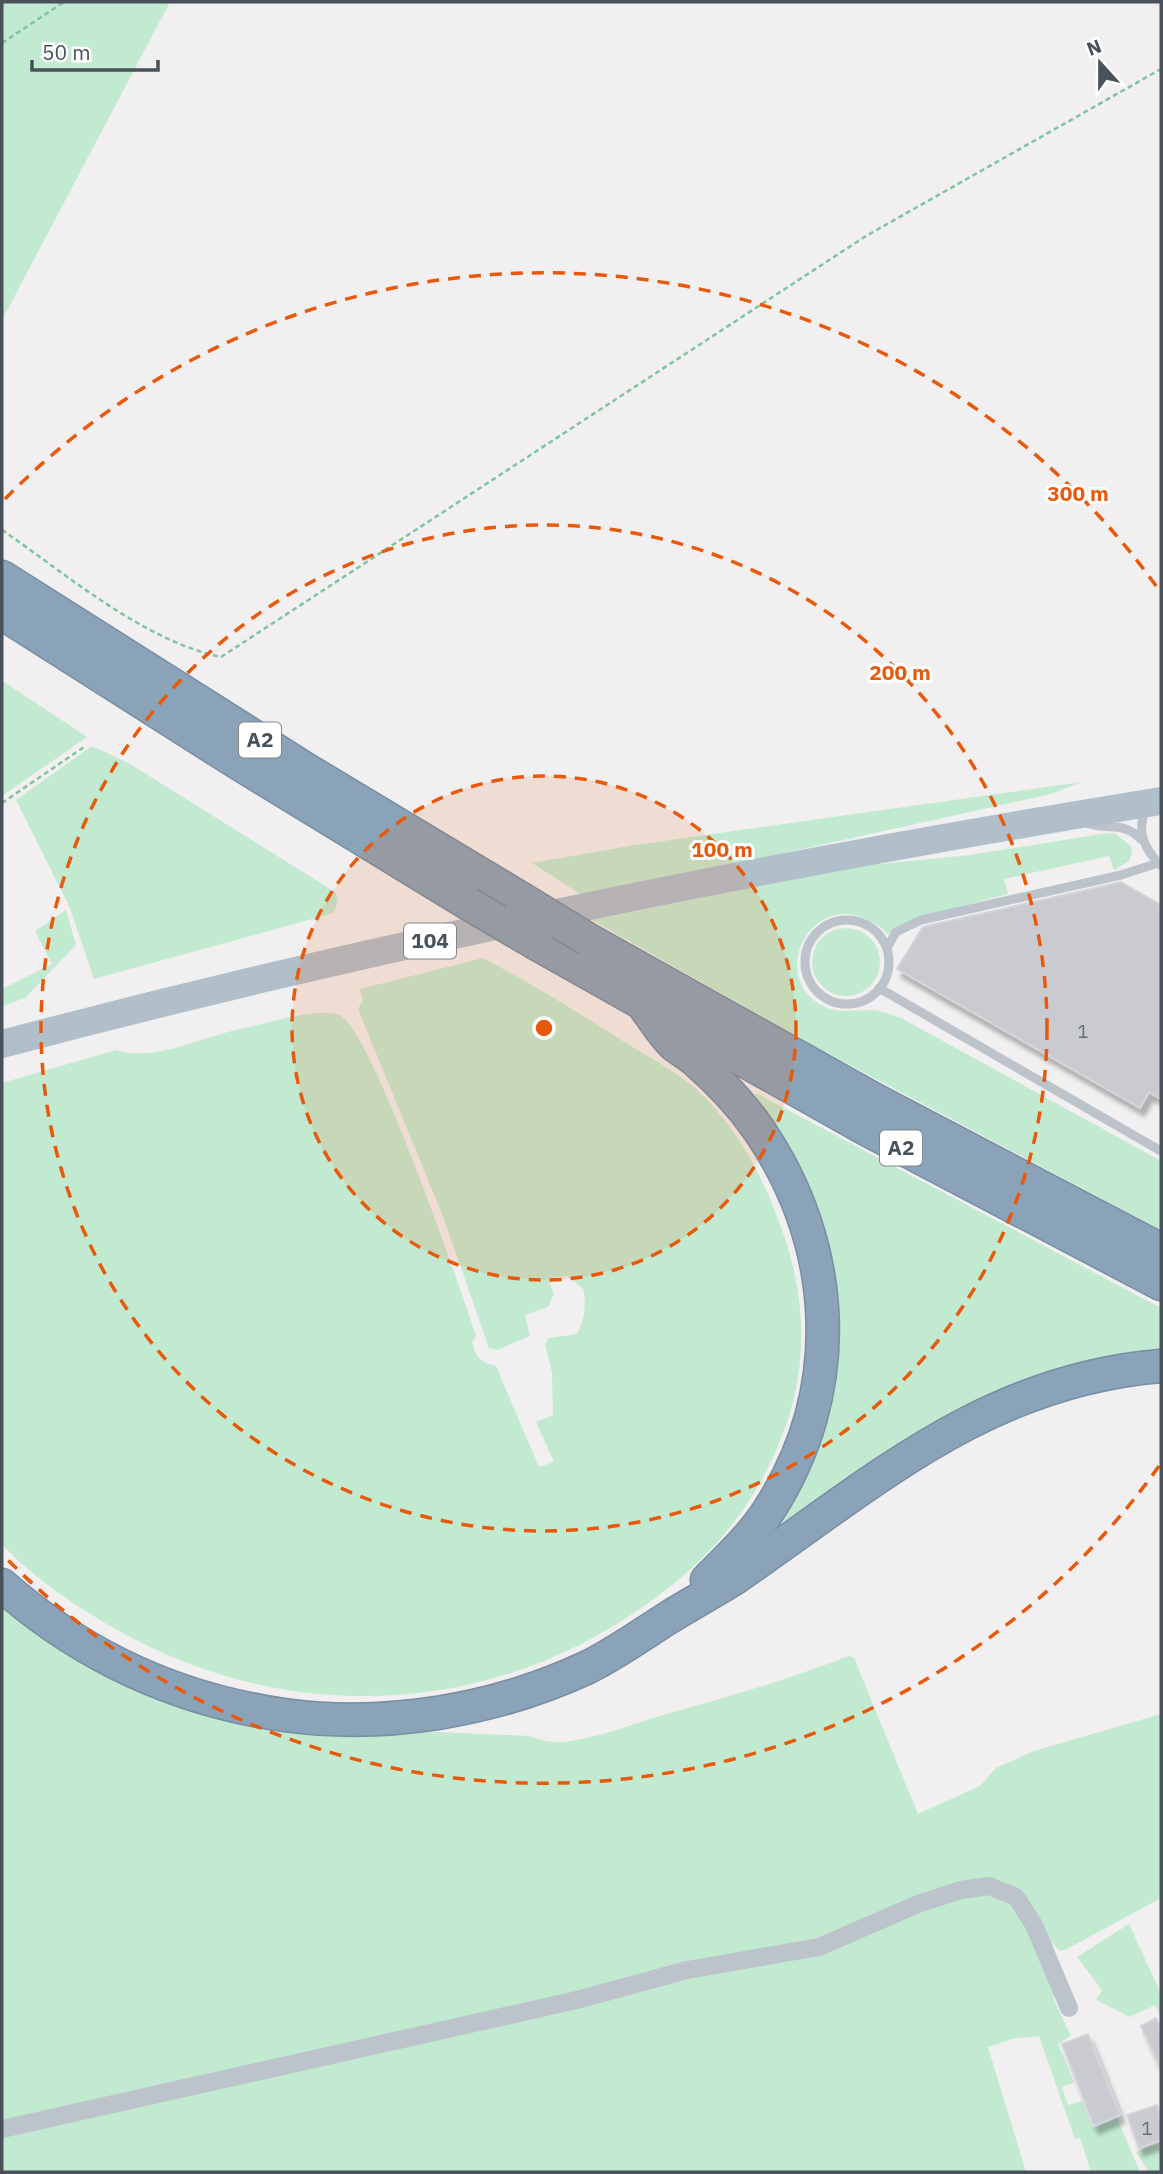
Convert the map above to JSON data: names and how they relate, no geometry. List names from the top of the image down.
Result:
{
  "streets": {
    "highway": ["A2"],
    "main road": ["104"]
  },
  "house_numbers": ["1", "1"],
  "scale_bar": "50 m",
  "north": "top",
  "rings": ["300 m", "200 m", "100 m"]
}
